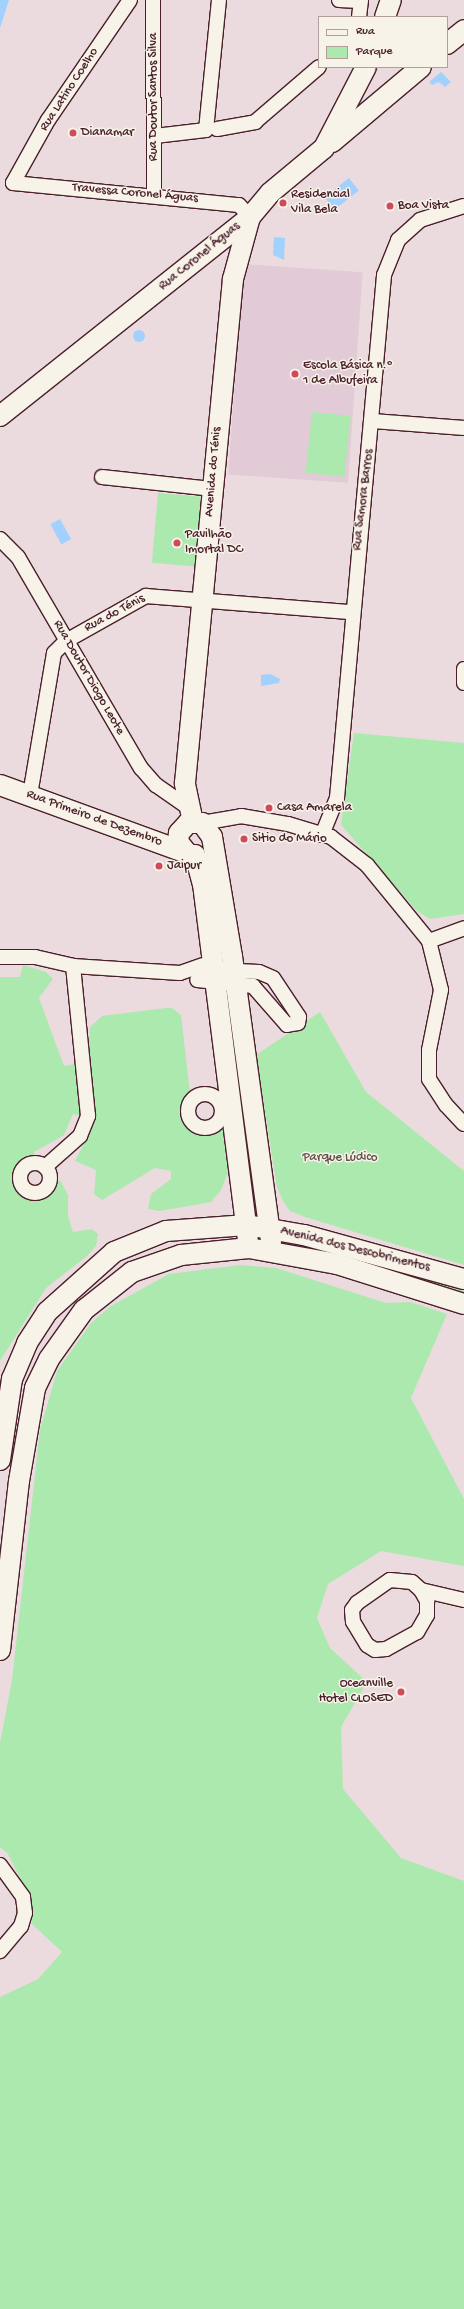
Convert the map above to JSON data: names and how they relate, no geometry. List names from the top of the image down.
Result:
{
  "streets": {
    "street": [
      "Rua Latino Coelho",
      "Rua Doutor Santos Silva",
      "Travessa Coronel Águas",
      "Rua Coronel Águas",
      "Avenida do Ténis",
      "Rua Samora Barros",
      "Rua do Ténis",
      "Rua Doutor Diogo Leote",
      "Rua Primeiro de Dezembro",
      "Avenida dos Descobrimentos"
    ]
  },
  "crossings": [
    ["Rua Latino Coelho", "Travessa Coronel Águas"],
    ["Rua Doutor Santos Silva", "Travessa Coronel Águas"],
    ["Travessa Coronel Águas", "Rua Coronel Águas"],
    ["Travessa Coronel Águas", "Avenida do Ténis"],
    ["Rua Coronel Águas", "Avenida do Ténis"],
    ["Avenida do Ténis", "Rua do Ténis"],
    ["Avenida do Ténis", "Rua Doutor Diogo Leote"],
    ["Avenida do Ténis", "Rua Primeiro de Dezembro"],
    ["Rua Samora Barros", "Rua do Ténis"],
    ["Rua do Ténis", "Rua Doutor Diogo Leote"],
    ["Rua do Ténis", "Rua Primeiro de Dezembro"],
    ["Rua Doutor Diogo Leote", "Rua Primeiro de Dezembro"]
  ],
  "parks": ["Parque Lúdico"],
  "places": [
    "Dianamar",
    "Residencial Vila Bela",
    "Boa Vista",
    "Escola Básica n.º 1 de Albufeira",
    "Pavilhão Imortal DC",
    "Casa Amarela",
    "Sitio do Mário",
    "Jaipur",
    "Oceanville Hotel CLOSED"
  ],
  "legend": ["Rua", "Parque"]
}
